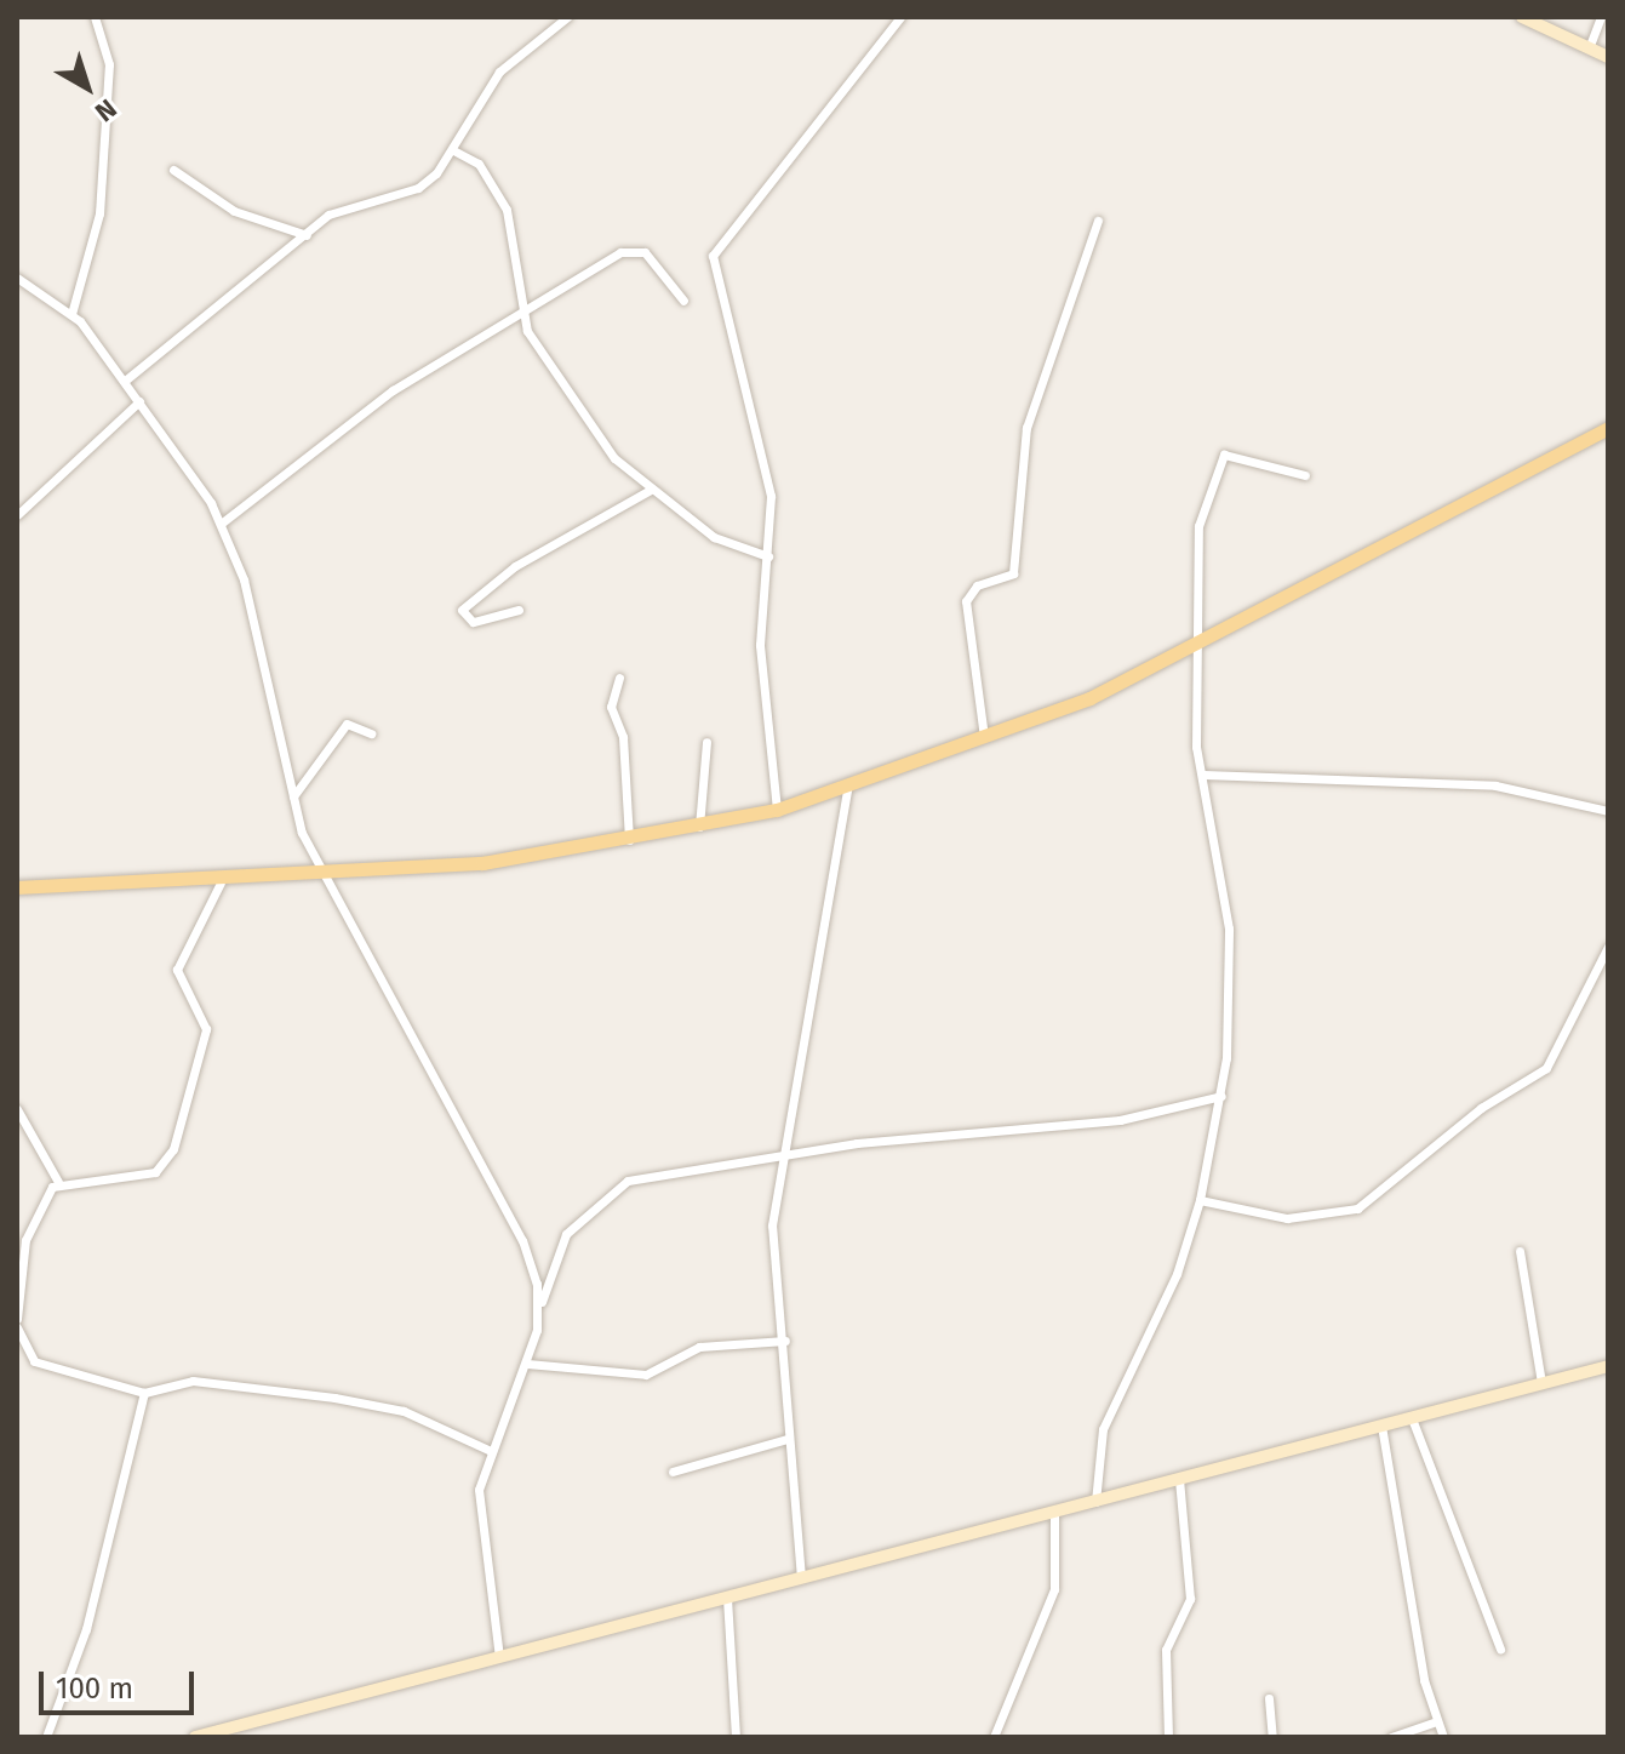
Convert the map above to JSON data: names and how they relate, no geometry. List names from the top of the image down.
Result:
{
  "scale_bar": "100 m",
  "north": "bottom right"
}
